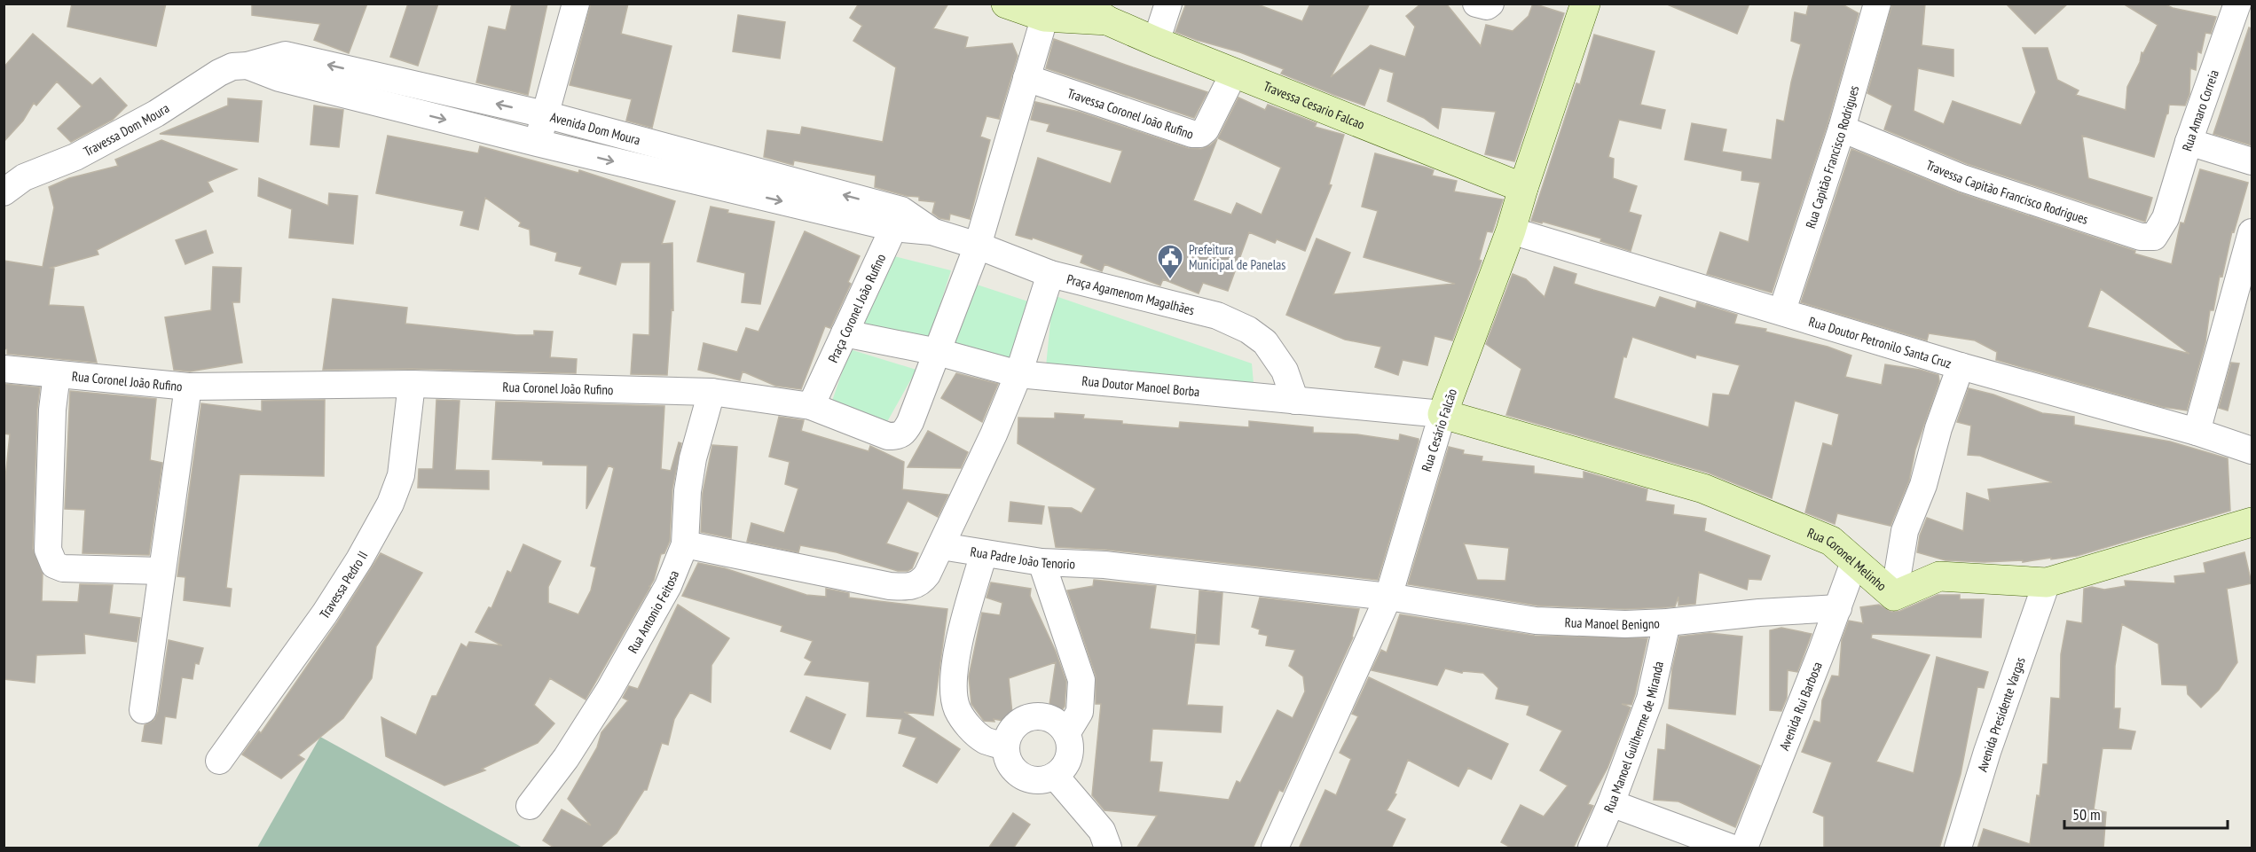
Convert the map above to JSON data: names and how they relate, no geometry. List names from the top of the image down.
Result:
{
  "streets": {
    "main road": ["Travessa Cesario Falcao", "Rua Cesário Falcão", "Rua Coronel Melinho"],
    "street": [
      "Rua Amaro Correia",
      "Travessa Coronel João Rufino",
      "Avenida Dom Moura",
      "Travessa Dom Moura",
      "Rua Capitão Francisco Rodrigues",
      "Travessa Capitão Francisco Rodrigues",
      "Praça Agamenom Magalhães",
      "Praça Coronel João Rufino",
      "Rua Doutor Petronilo Santa Cruz",
      "Rua Coronel João Rufino",
      "Rua Doutor Manoel Borba",
      "Rua Padre João Tenorio",
      "Travessa Pedro II",
      "Rua Antonio Feitosa",
      "Rua Manoel Benigno",
      "Avenida Rui Barbosa",
      "Avenida Presidente Vargas",
      "Rua Manoel Guilherme de Miranda"
    ]
  },
  "crossings": [
    ["Travessa Cesario Falcao", "Travessa Coronel João Rufino"],
    ["Travessa Cesario Falcao", "Rua Cesário Falcão"],
    ["Rua Amaro Correia", "Travessa Capitão Francisco Rodrigues"],
    ["Avenida Dom Moura", "Travessa Dom Moura"],
    ["Avenida Dom Moura", "Praça Agamenom Magalhães"],
    ["Avenida Dom Moura", "Praça Coronel João Rufino"],
    ["Rua Capitão Francisco Rodrigues", "Travessa Capitão Francisco Rodrigues"],
    ["Rua Capitão Francisco Rodrigues", "Rua Doutor Petronilo Santa Cruz"],
    ["Praça Agamenom Magalhães", "Praça Coronel João Rufino"],
    ["Praça Agamenom Magalhães", "Rua Coronel João Rufino"],
    ["Praça Agamenom Magalhães", "Rua Doutor Manoel Borba"],
    ["Praça Coronel João Rufino", "Rua Coronel João Rufino"],
    ["Praça Coronel João Rufino", "Rua Doutor Manoel Borba"],
    ["Rua Doutor Petronilo Santa Cruz", "Rua Cesário Falcão"],
    ["Rua Coronel João Rufino", "Rua Doutor Manoel Borba"],
    ["Rua Coronel João Rufino", "Travessa Pedro II"],
    ["Rua Coronel João Rufino", "Rua Antonio Feitosa"],
    ["Rua Doutor Manoel Borba", "Rua Cesário Falcão"],
    ["Rua Doutor Manoel Borba", "Rua Coronel Melinho"],
    ["Rua Cesário Falcão", "Rua Padre João Tenorio"],
    ["Rua Cesário Falcão", "Rua Coronel Melinho"],
    ["Rua Cesário Falcão", "Rua Manoel Benigno"],
    ["Rua Padre João Tenorio", "Rua Manoel Benigno"],
    ["Rua Coronel Melinho", "Avenida Rui Barbosa"],
    ["Rua Coronel Melinho", "Avenida Presidente Vargas"],
    ["Rua Manoel Benigno", "Avenida Rui Barbosa"],
    ["Rua Manoel Benigno", "Rua Manoel Guilherme de Miranda"]
  ],
  "places": {
    "public building": ["Prefeitura Municipal de Panelas"]
  },
  "scale_bar": "50 m"
}
